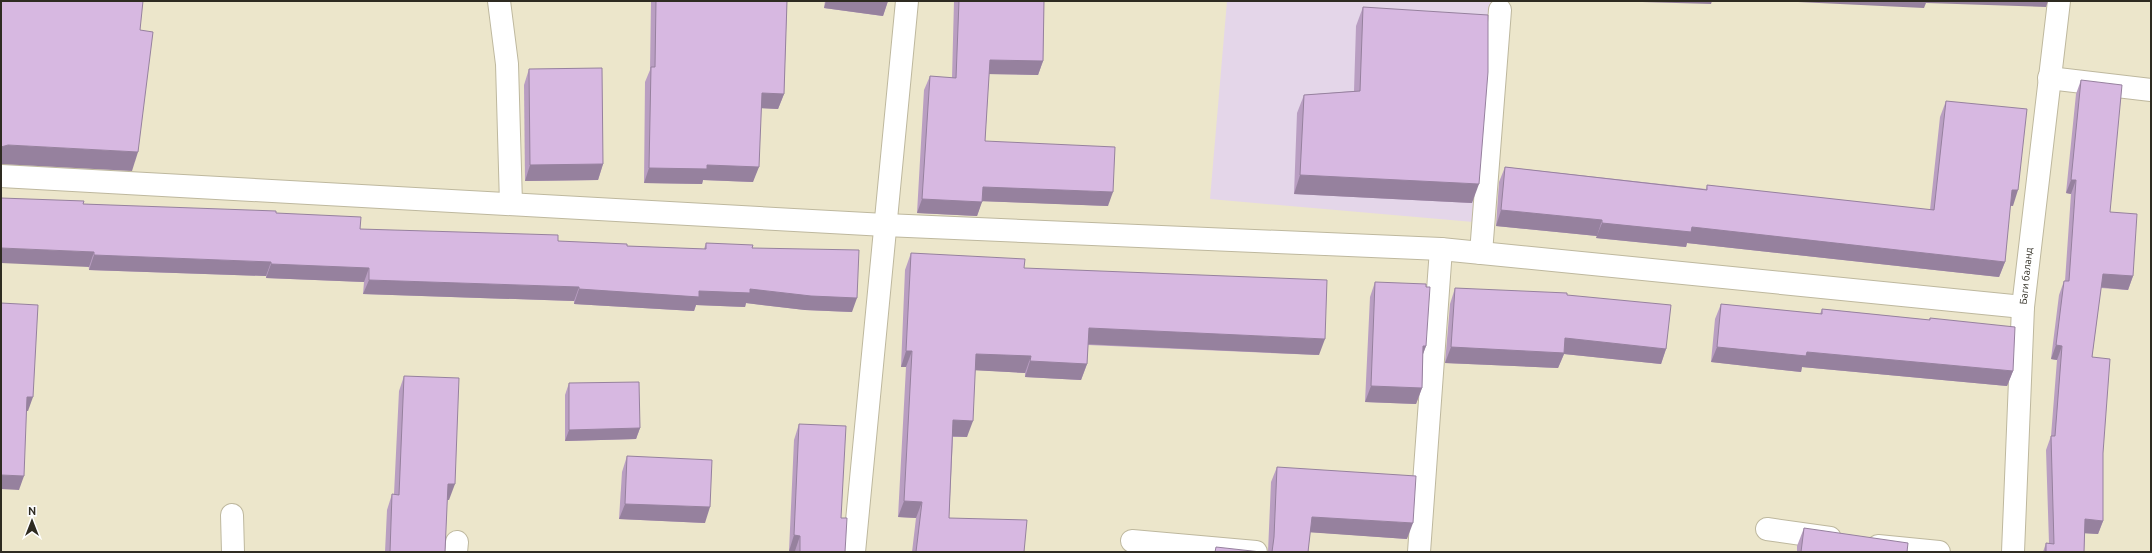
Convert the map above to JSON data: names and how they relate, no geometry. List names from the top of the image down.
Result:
{
  "streets": {
    "street": ["Баги баланд"]
  },
  "north": "top"
}
